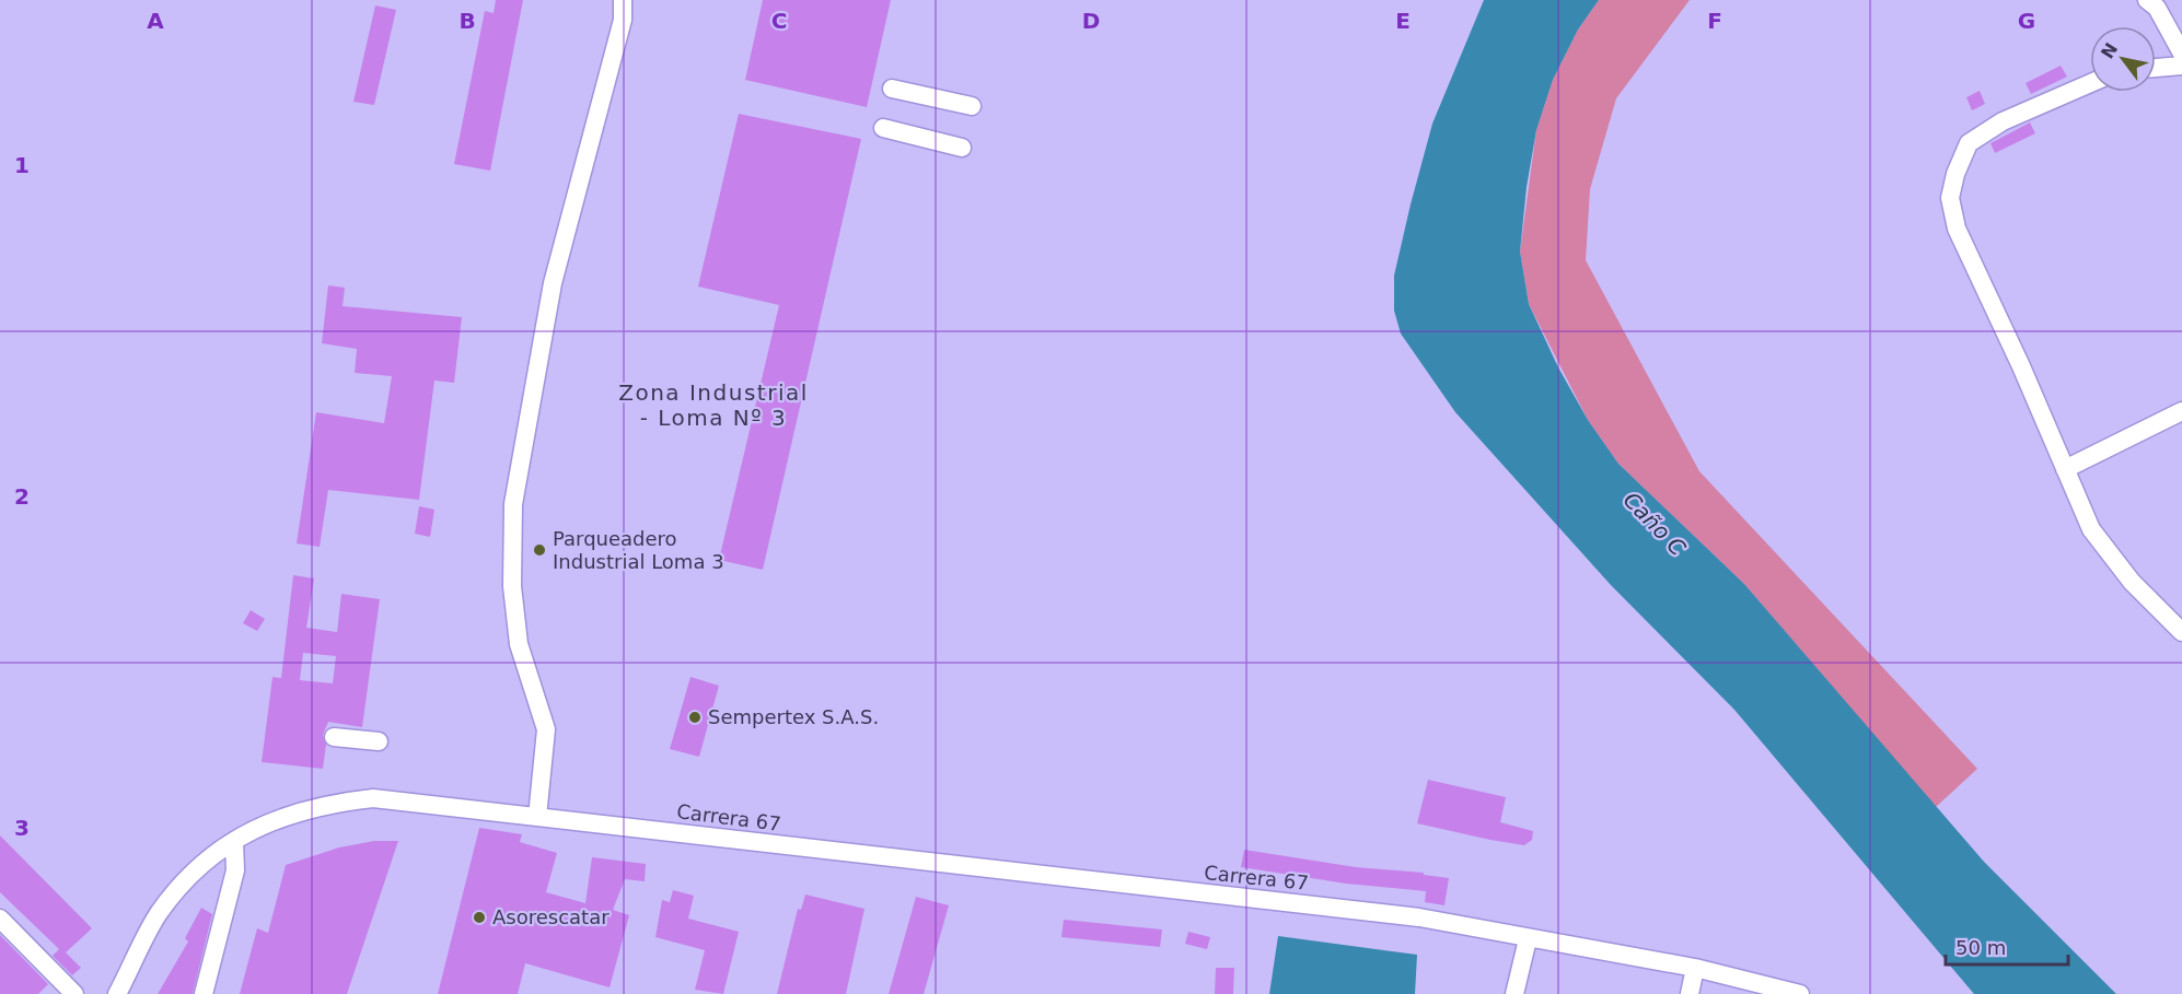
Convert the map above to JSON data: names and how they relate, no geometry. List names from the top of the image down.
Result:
{
  "streets": {
    "street": ["Carrera 67"]
  },
  "districts": ["Zona Industrial - Loma Nº 3"],
  "water": ["Caño C"],
  "places": ["Parqueadero Industrial Loma 3", "Sempertex S.A.S.", "Asorescatar"],
  "scale_bar": "50 m",
  "north": "top left",
  "grid": {
    "columns": [
      "A",
      "B",
      "C",
      "D",
      "E",
      "F",
      "G"
    ],
    "rows": ["1", "2", "3"]
  }
}
